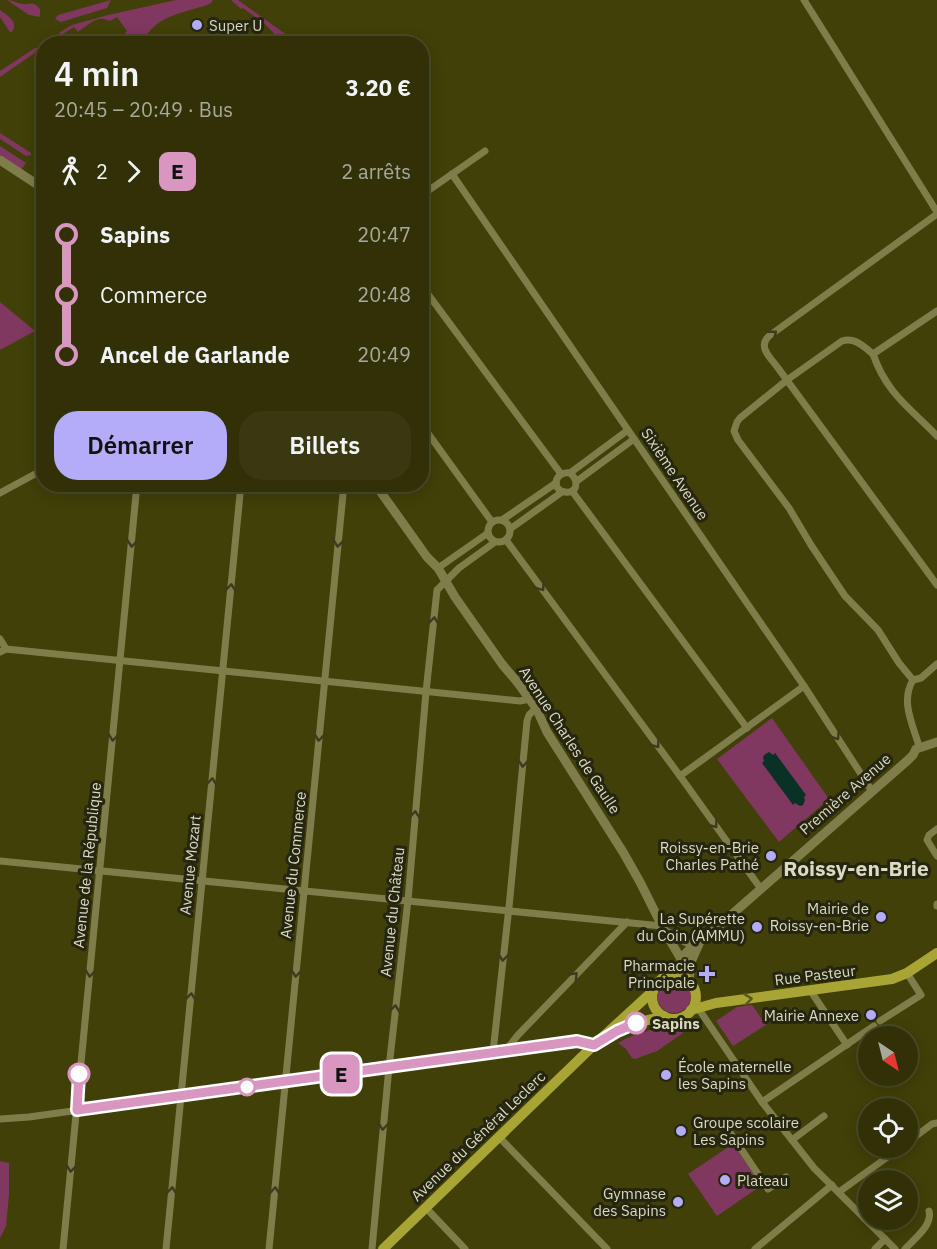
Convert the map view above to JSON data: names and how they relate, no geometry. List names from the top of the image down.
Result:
{
  "streets": {
    "main road": [
      "Avenue Charles de Gaulle",
      "Première Avenue",
      "Rue Pasteur",
      "Avenue du Général Leclerc"
    ],
    "street": [
      "Sixième Avenue",
      "Avenue de la République",
      "Avenue Mozart",
      "Avenue du Commerce",
      "Avenue du Château"
    ]
  },
  "crossings": [
    ["Sixième Avenue", "Première Avenue"],
    ["Avenue Charles de Gaulle", "Avenue du Château"],
    ["Rue Pasteur", "Avenue du Général Leclerc"]
  ],
  "one_way": ["Avenue de la République", "Avenue Mozart", "Rue Pasteur"],
  "districts": ["Roissy-en-Brie"],
  "places": {
    "other": [
      "Super U",
      "Roissy-en-Brie Charles Pathé",
      "Mairie de Roissy-en-Brie",
      "La Supérette du Coin (AMMU)",
      "Mairie Annexe",
      "Sapins",
      "École maternelle les Sapins",
      "Groupe scolaire Les Sapins",
      "Plateau",
      "Gymnase des Sapins"
    ],
    "health": ["Pharmacie Principale"]
  },
  "lines": ["bus line E"],
  "north": "bottom right",
  "page": {
    "on_map": "E",
    "heading": ["4 min", "20:45 – 20:49 · Bus", "3.20 €"],
    "legs": ["2", "E", "2 arrêts"],
    "list": [
      {
        "name": "Sapins",
        "value": "20:47"
      },
      {
        "name": "Commerce",
        "value": "20:48"
      },
      {
        "name": "Ancel de Garlande",
        "value": "20:49"
      }
    ],
    "buttons": ["Démarrer", "Billets"]
  }
}
